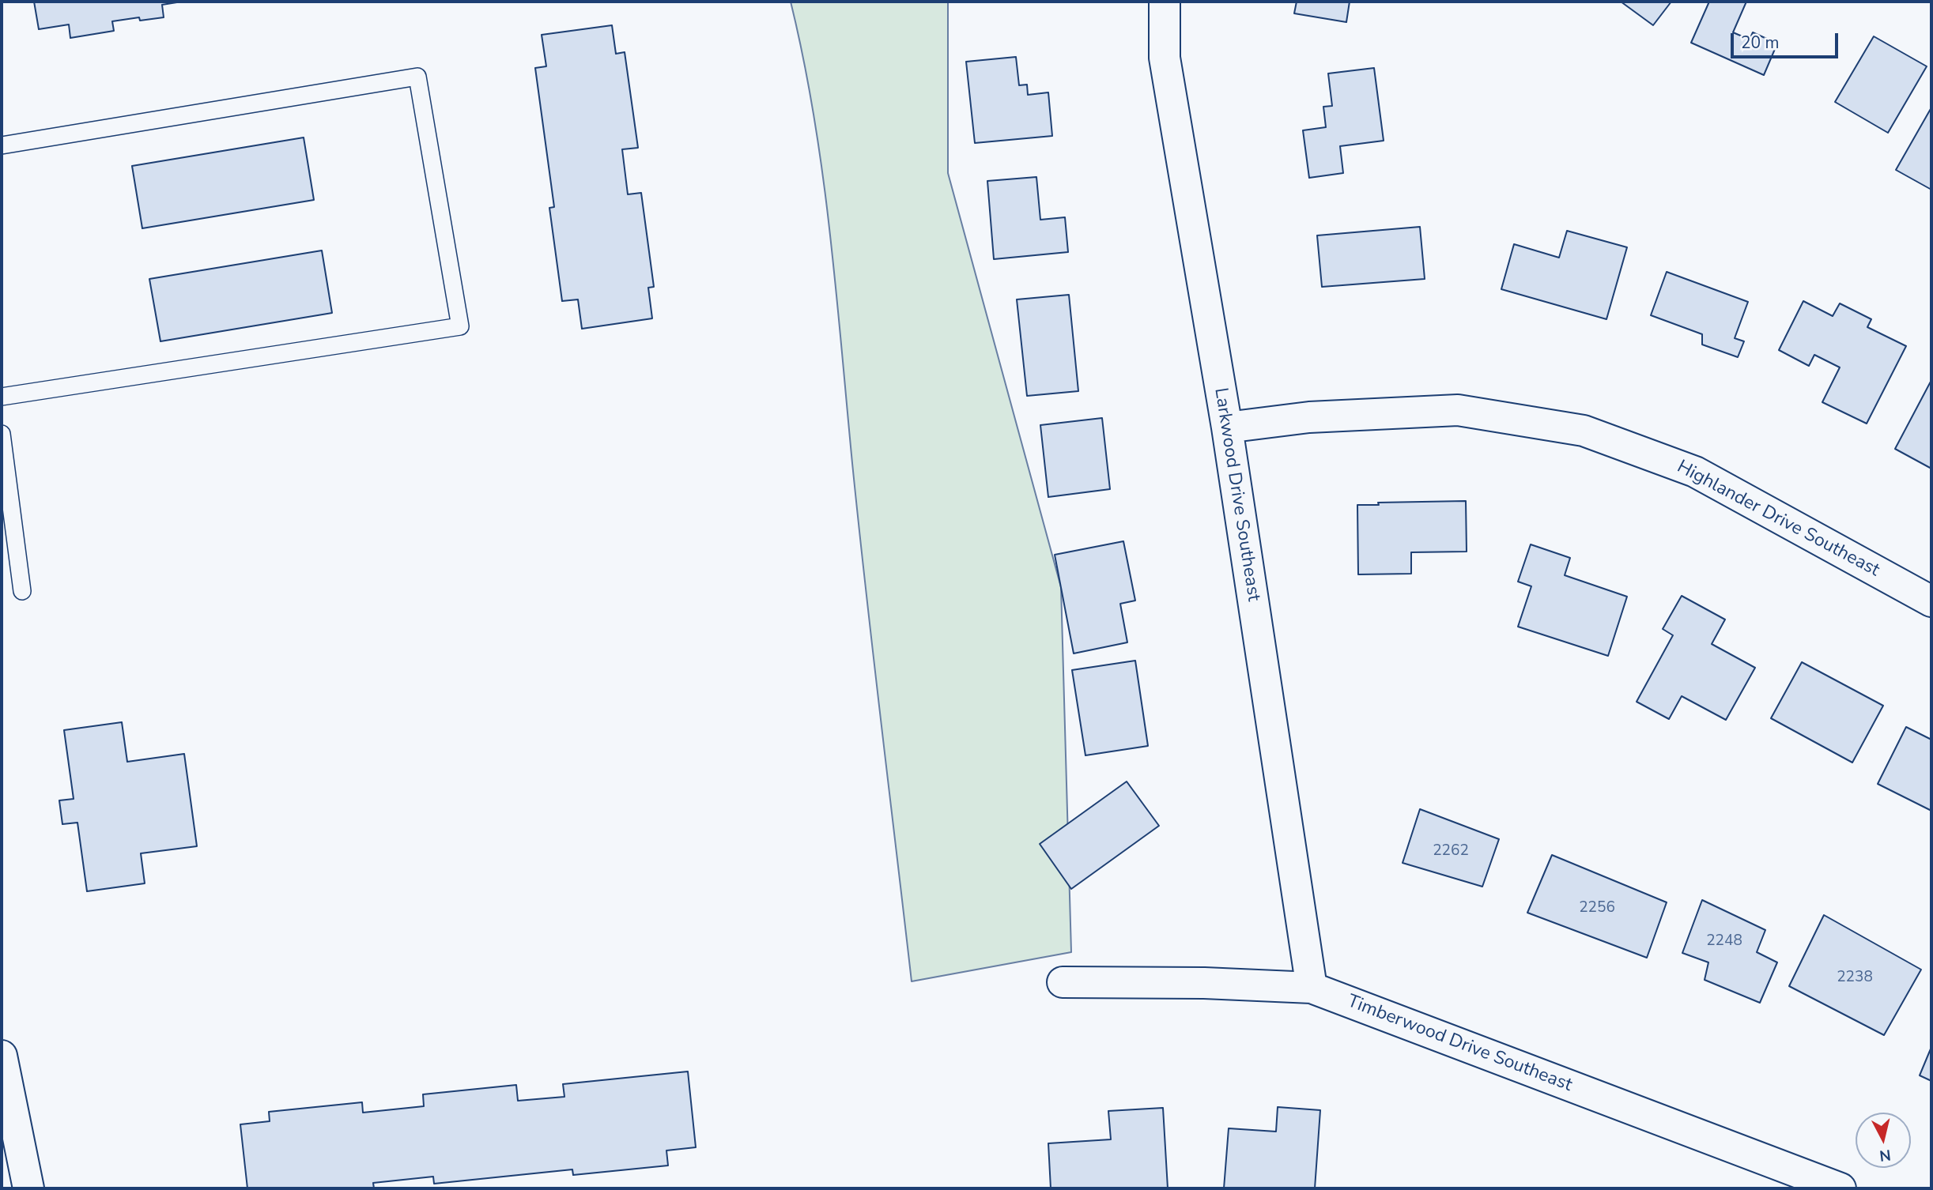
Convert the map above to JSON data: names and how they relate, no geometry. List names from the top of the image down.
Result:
{
  "streets": {
    "street": ["Larkwood Drive Southeast", "Highlander Drive Southeast", "Timberwood Drive Southeast"]
  },
  "crossings": [
    ["Larkwood Drive Southeast", "Highlander Drive Southeast"],
    ["Larkwood Drive Southeast", "Timberwood Drive Southeast"]
  ],
  "house_numbers": [
    "2262",
    "2256",
    "2248",
    "2238"
  ],
  "scale_bar": "20 m",
  "north": "bottom"
}
